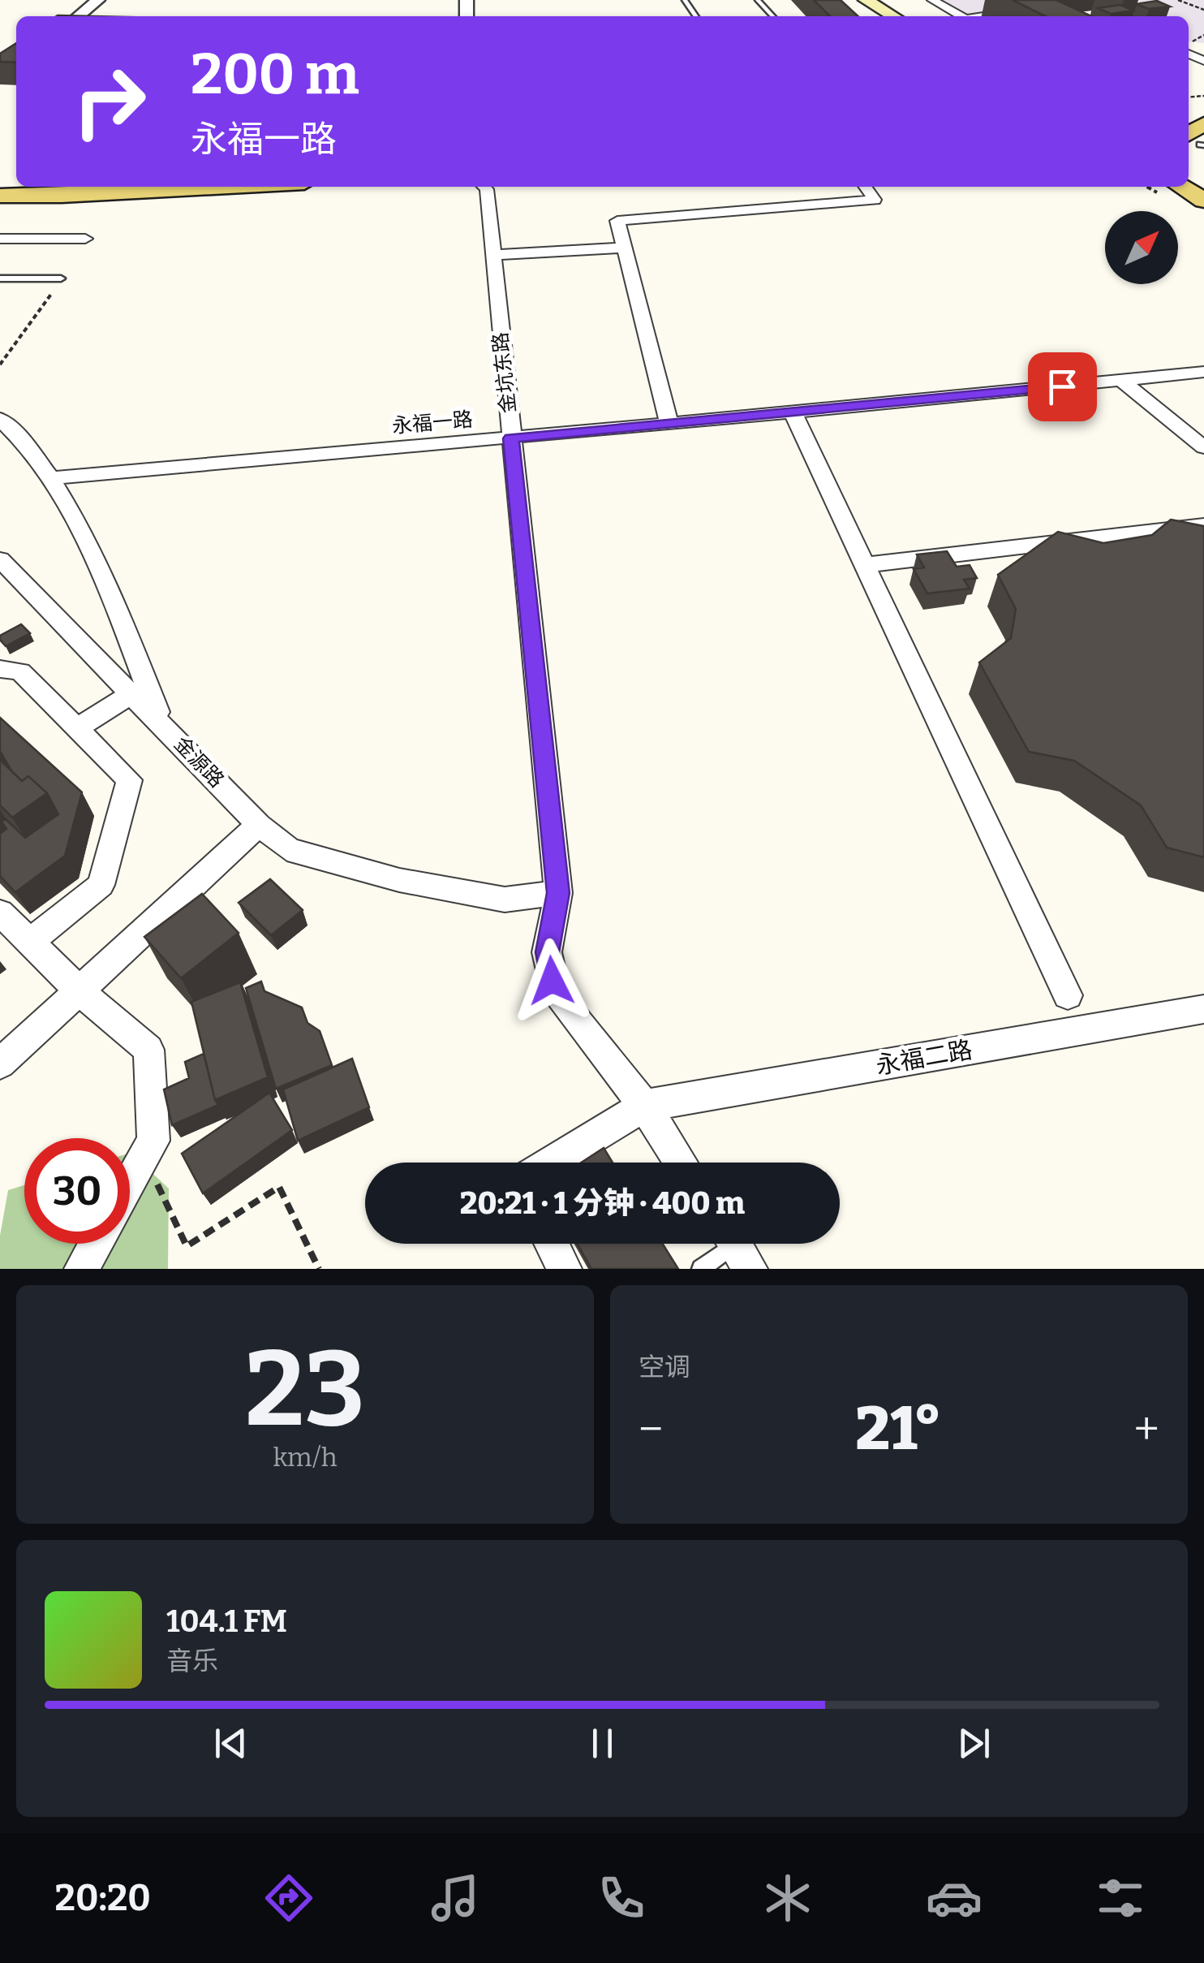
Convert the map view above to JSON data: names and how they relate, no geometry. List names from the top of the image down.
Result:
{
  "streets": {
    "street": [
      "金坑东路",
      "永福一路",
      "金源路",
      "永福二路"
    ]
  },
  "crossings": [
    ["金坑东路", "永福一路"],
    ["金坑东路", "金源路"],
    ["金坑东路", "永福二路"],
    ["永福一路", "金源路"]
  ],
  "north": "top right",
  "page": {
    "turn": ["200 m", "永福一路"],
    "limit": "30",
    "trip": "20:21 · 1 分钟 · 400 m",
    "tile": [
      ["23", "km/h"],
      "空调"
    ],
    "heat": ["−", "21°", "+"],
    "song": ["104.1 FM", "音乐"],
    "tabs": "20:20"
  }
}
